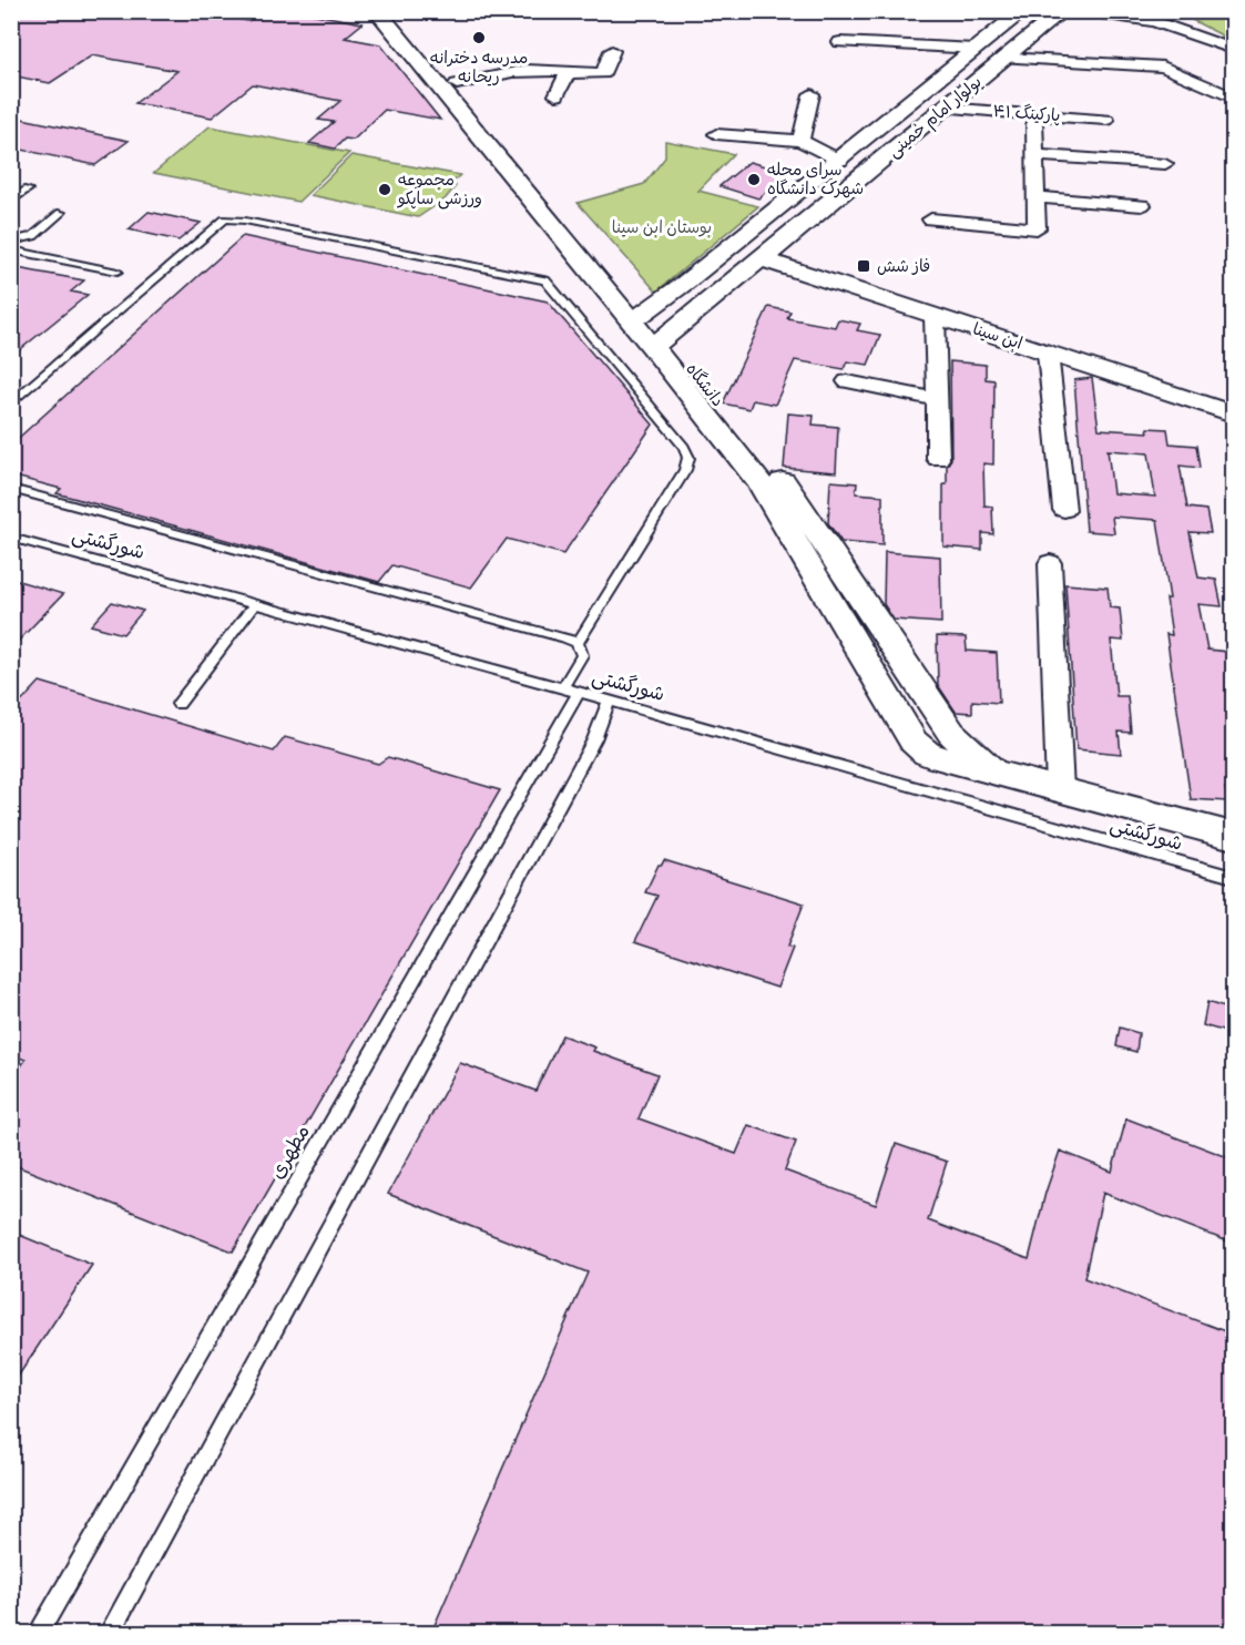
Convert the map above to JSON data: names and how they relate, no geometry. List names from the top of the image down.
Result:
{
  "streets": {
    "street": [
      "پارکینگ ۴۱",
      "بولوار امام خمینی",
      "ابن سینا",
      "دانشگاه"
    ],
    "lane": ["شورگشتی", "مطهری"]
  },
  "crossings": [
    ["پارکینگ ۴۱", "بولوار امام خمینی"],
    ["بولوار امام خمینی", "ابن سینا"],
    ["بولوار امام خمینی", "دانشگاه"],
    ["شورگشتی", "مطهری"]
  ],
  "parks": ["بوستان ابن سینا"],
  "places": {
    "other": ["مدرسه دخترانه ریحانه", "سرای محله شهرک دانشگاه", "مجموعه ورزشی ساپکو"],
    "transit": ["فاز شش"]
  }
}
